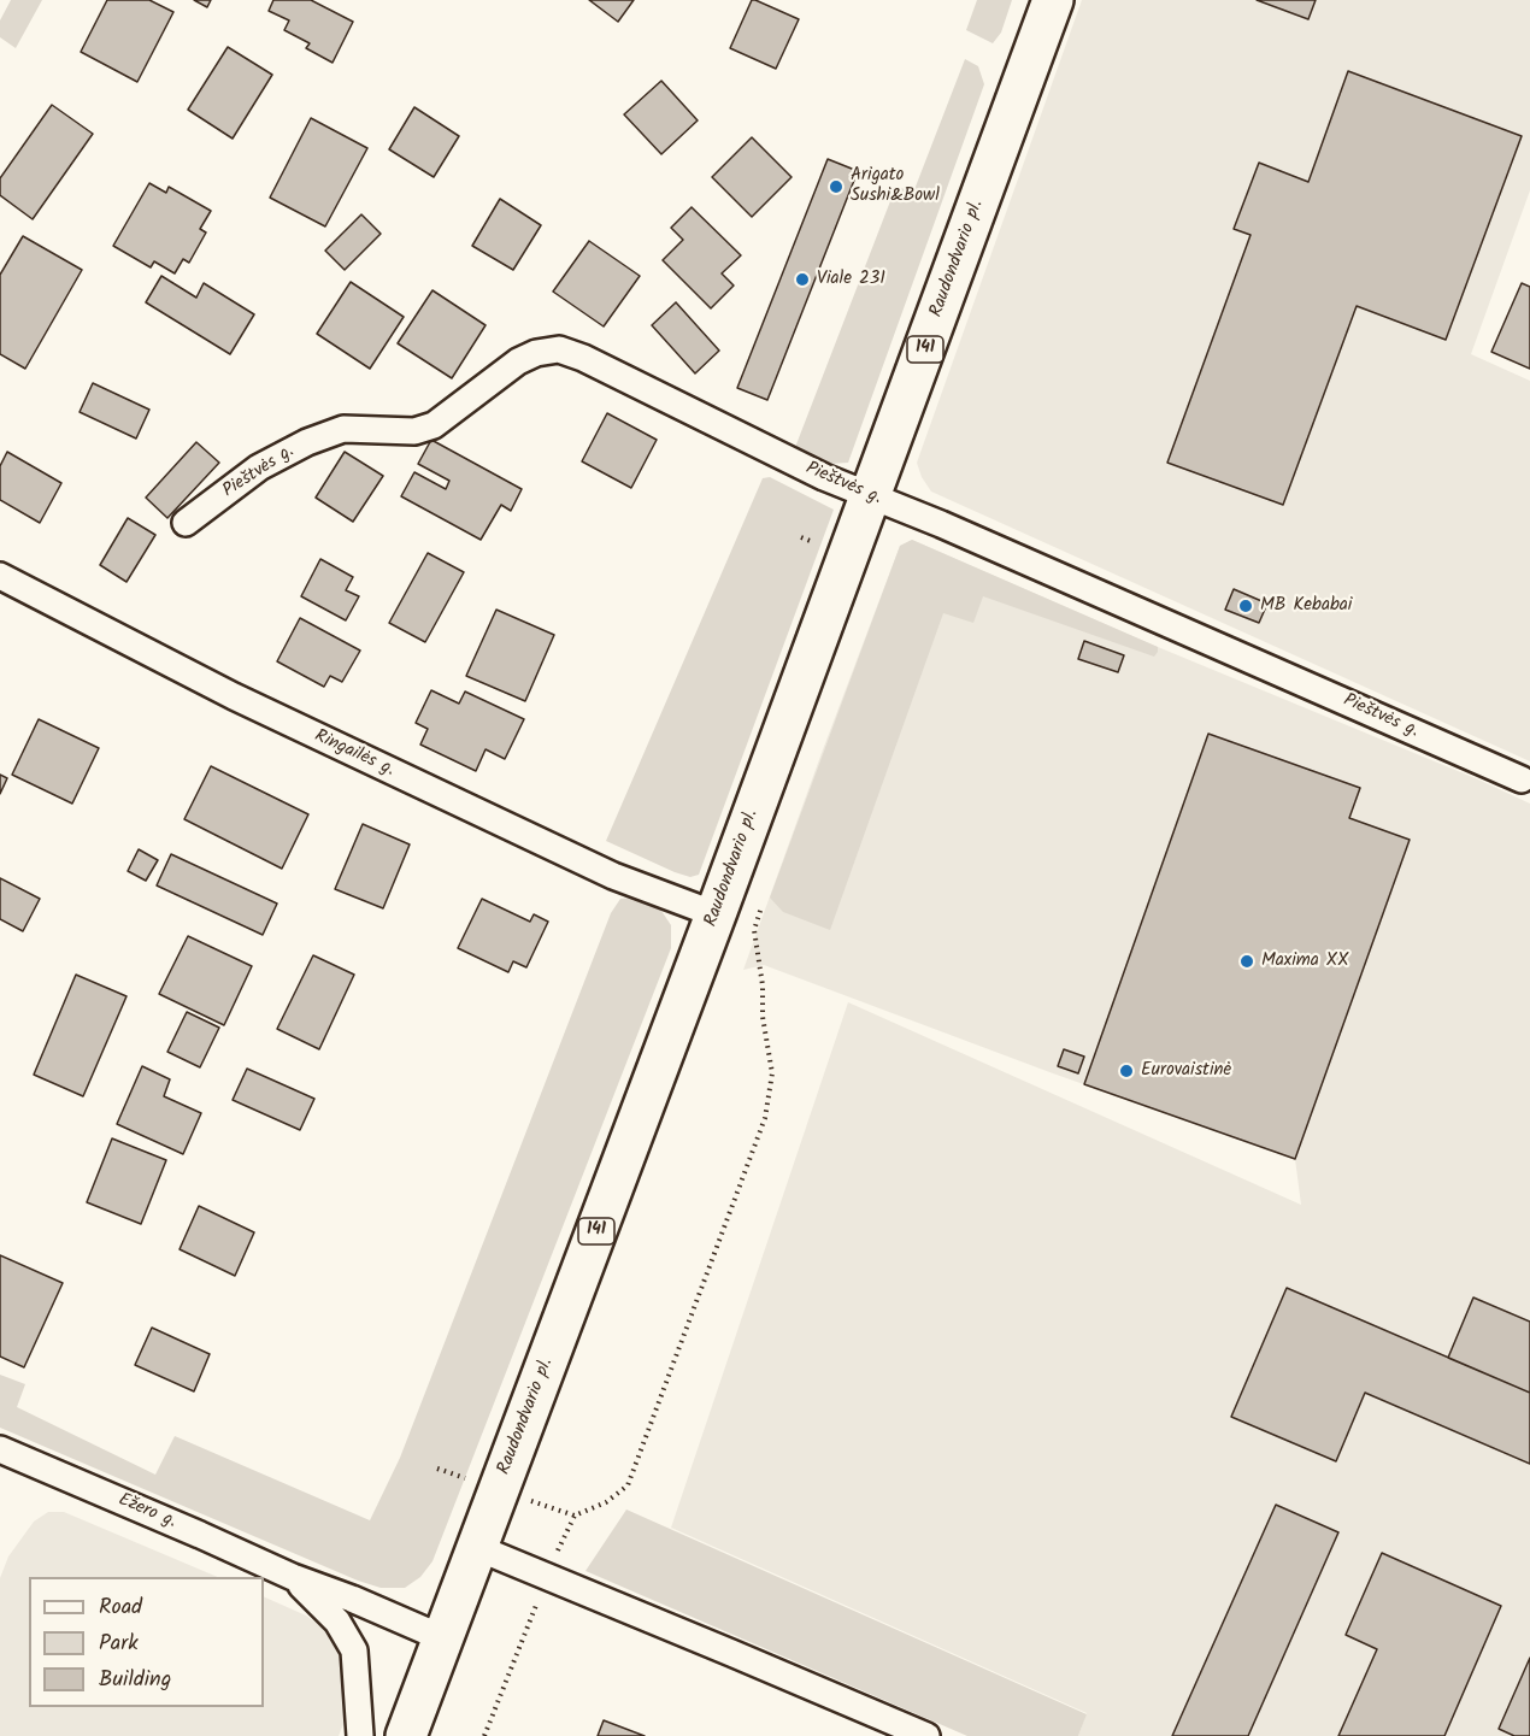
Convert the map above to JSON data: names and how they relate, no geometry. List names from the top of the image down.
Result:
{
  "streets": {
    "main road": ["Raudondvario pl.", "141"],
    "street": ["Pieštvės g.", "Ringailės g.", "Ežero g."]
  },
  "crossings": [
    ["Raudondvario pl.", "Pieštvės g."],
    ["Raudondvario pl.", "Ringailės g."],
    ["Raudondvario pl.", "Ežero g."]
  ],
  "places": [
    "Arigato Sushi&Bowl",
    "Viale 231",
    "MB Kebabai",
    "Maxima XX",
    "Eurovaistinė"
  ],
  "legend": ["Road", "Park", "Building"]
}
